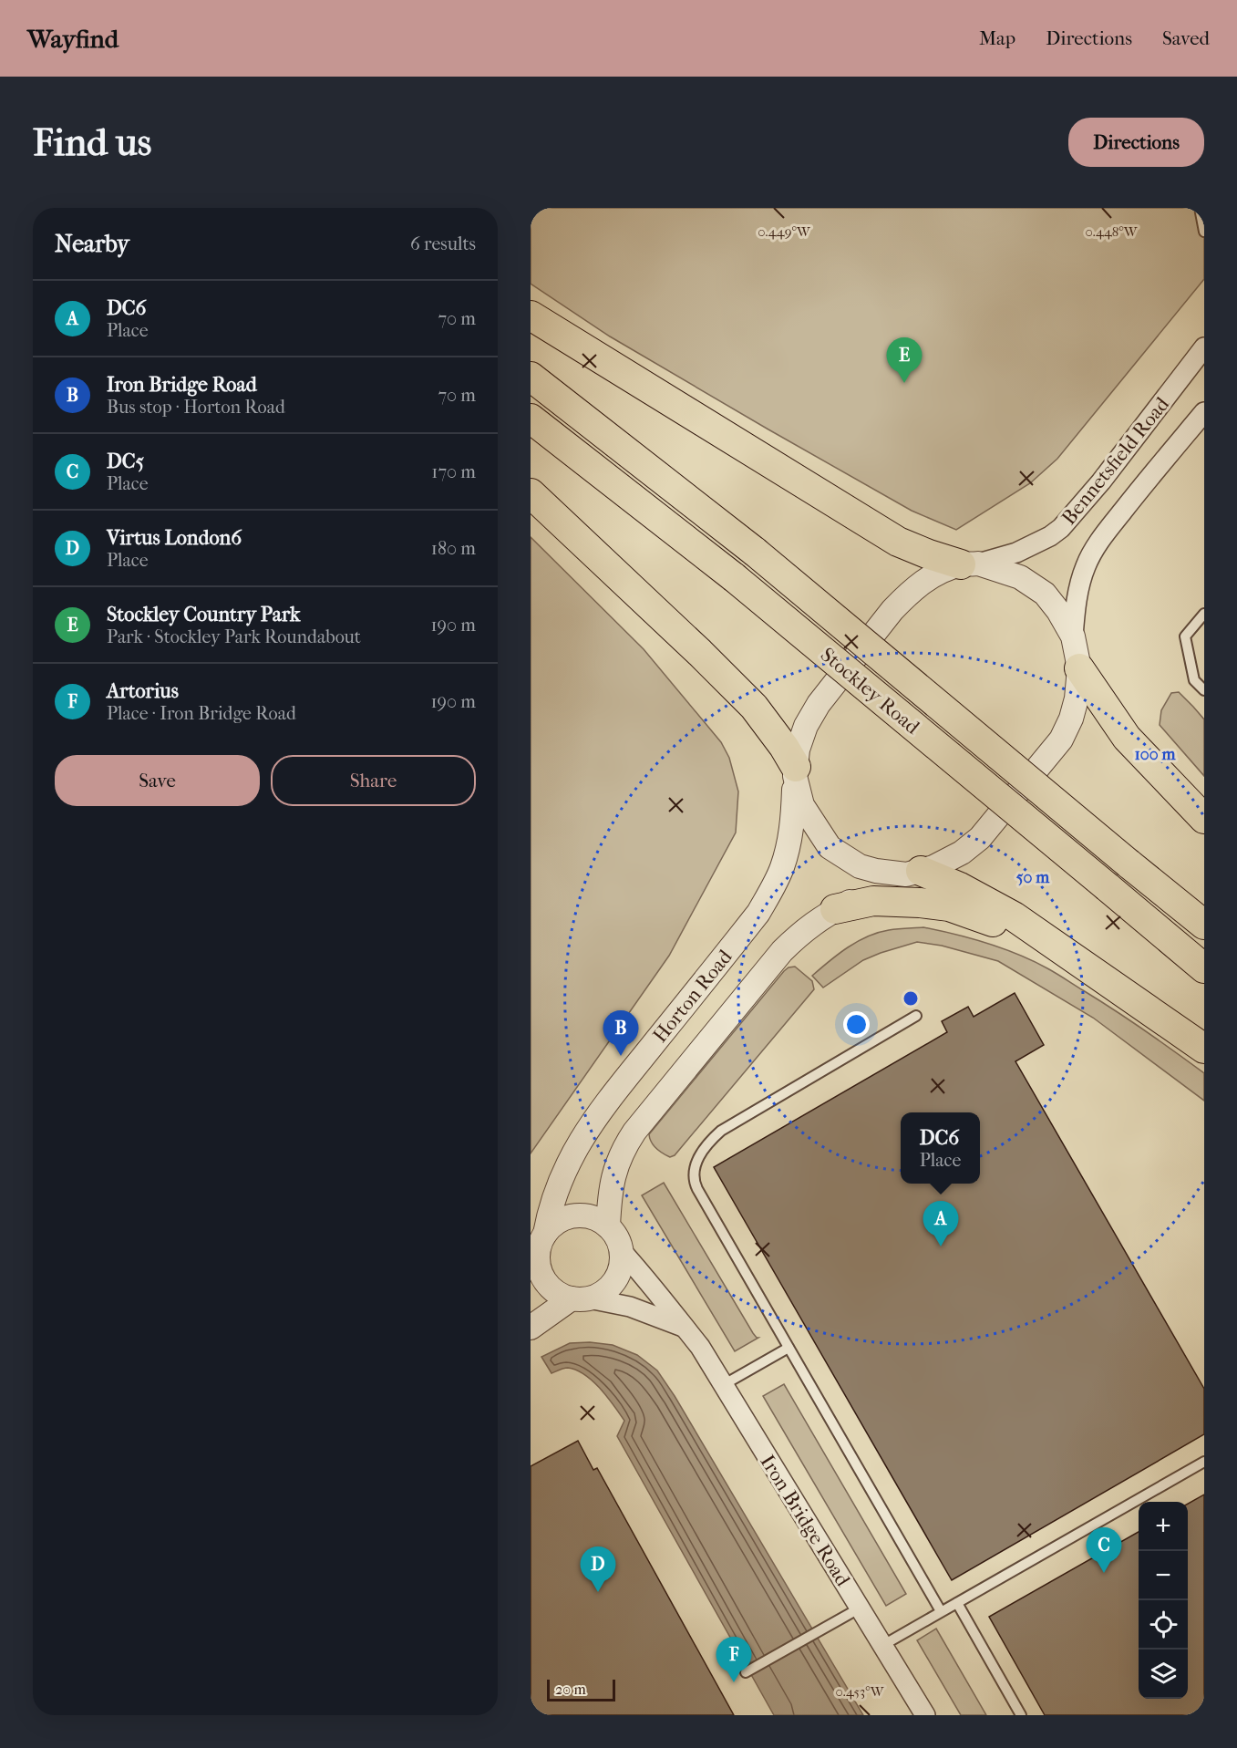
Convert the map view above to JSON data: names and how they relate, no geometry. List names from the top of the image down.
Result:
{
  "streets": {
    "main road": ["Stockley Road"],
    "street": ["Bennetsfield Road", "Horton Road", "Iron Bridge Road"]
  },
  "crossings": [
    ["Bennetsfield Road", "Horton Road"],
    ["Horton Road", "Iron Bridge Road"]
  ],
  "scale_bar": "20 m",
  "page": {
    "header": "Wayfind",
    "nav": ["Map", "Directions", "Saved"],
    "buttons": [
      "Directions",
      ["Save", "Share"]
    ],
    "title": "Find us",
    "heading": ["Nearby", "6 results"],
    "list": [
      {
        "mark": "A",
        "name": "DC6",
        "note": "Place",
        "value": "70 m"
      },
      {
        "mark": "B",
        "name": "Iron Bridge Road",
        "note": "Bus stop · Horton Road",
        "value": "70 m"
      },
      {
        "mark": "C",
        "name": "DC5",
        "note": "Place",
        "value": "170 m"
      },
      {
        "mark": "D",
        "name": "Virtus London6",
        "note": "Place",
        "value": "180 m"
      },
      {
        "mark": "E",
        "name": "Stockley Country Park",
        "note": "Park · Stockley Park Roundabout",
        "value": "190 m"
      },
      {
        "mark": "F",
        "name": "Artorius",
        "note": "Place · Iron Bridge Road",
        "value": "190 m"
      }
    ],
    "pins": [
      "E",
      "B",
      "A",
      "C",
      "D",
      "F"
    ],
    "popup": ["DC6", "Place"],
    "map_buttons": ["+", "−"],
    "scale": "20 m"
  },
  "coordinates": ["0.449°W", "0.448°W", "0.453°W"],
  "rings": ["100 m", "50 m"]
}
